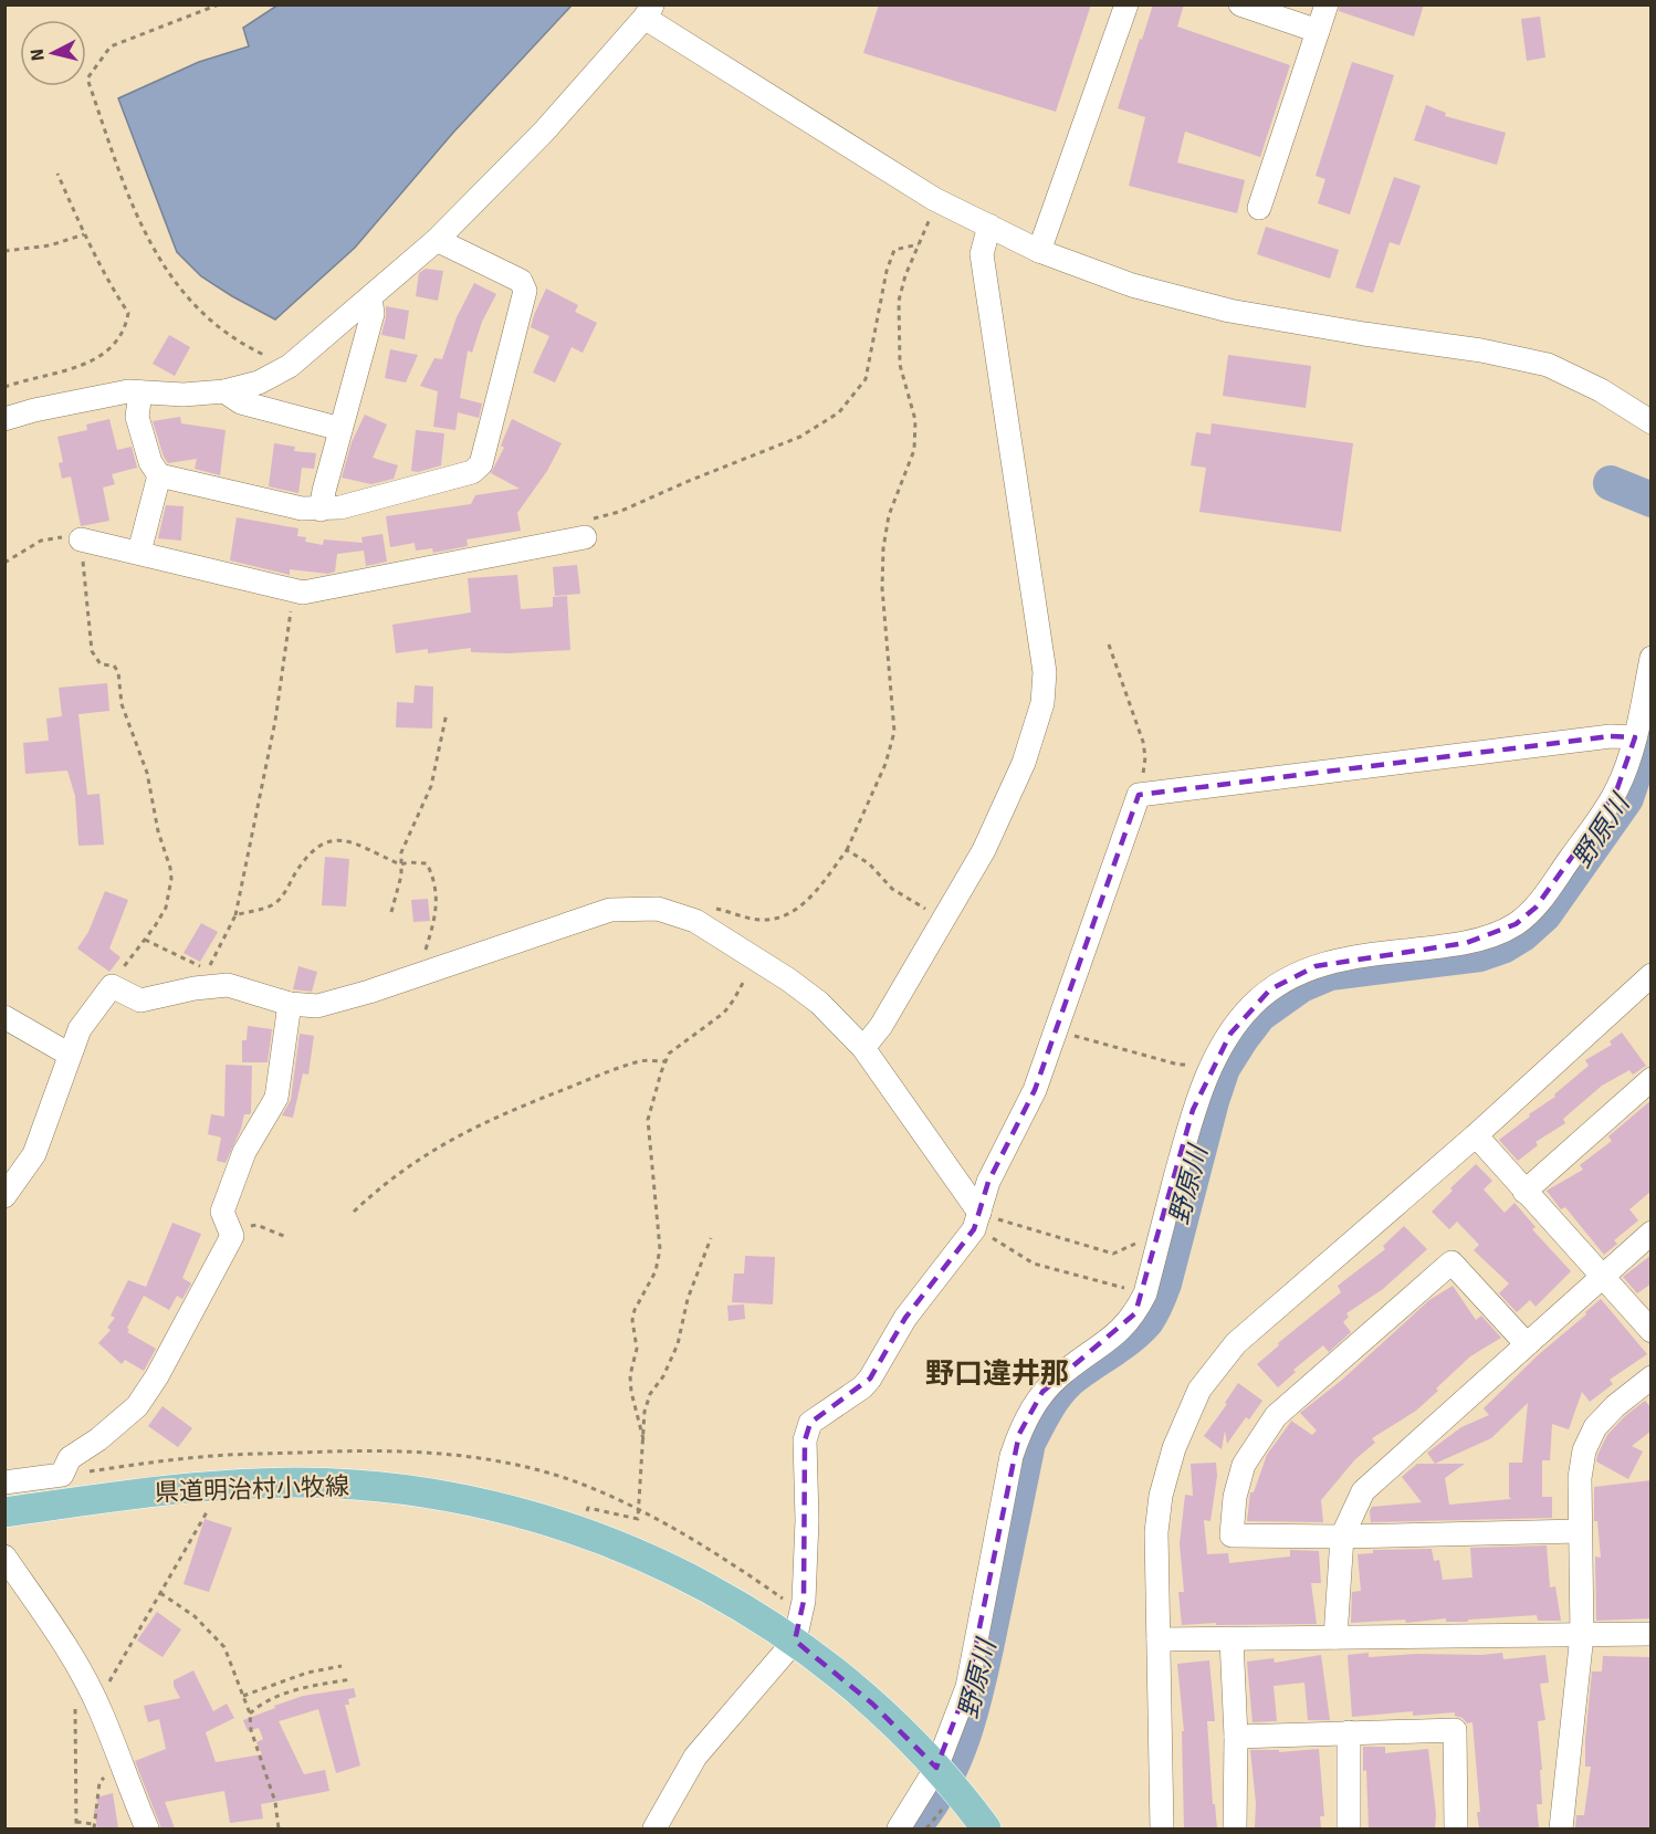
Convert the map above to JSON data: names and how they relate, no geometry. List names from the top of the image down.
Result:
{
  "streets": {
    "main road": ["県道明治村小牧線"]
  },
  "districts": ["野口違井那"],
  "water": ["野原川"],
  "north": "left"
}
